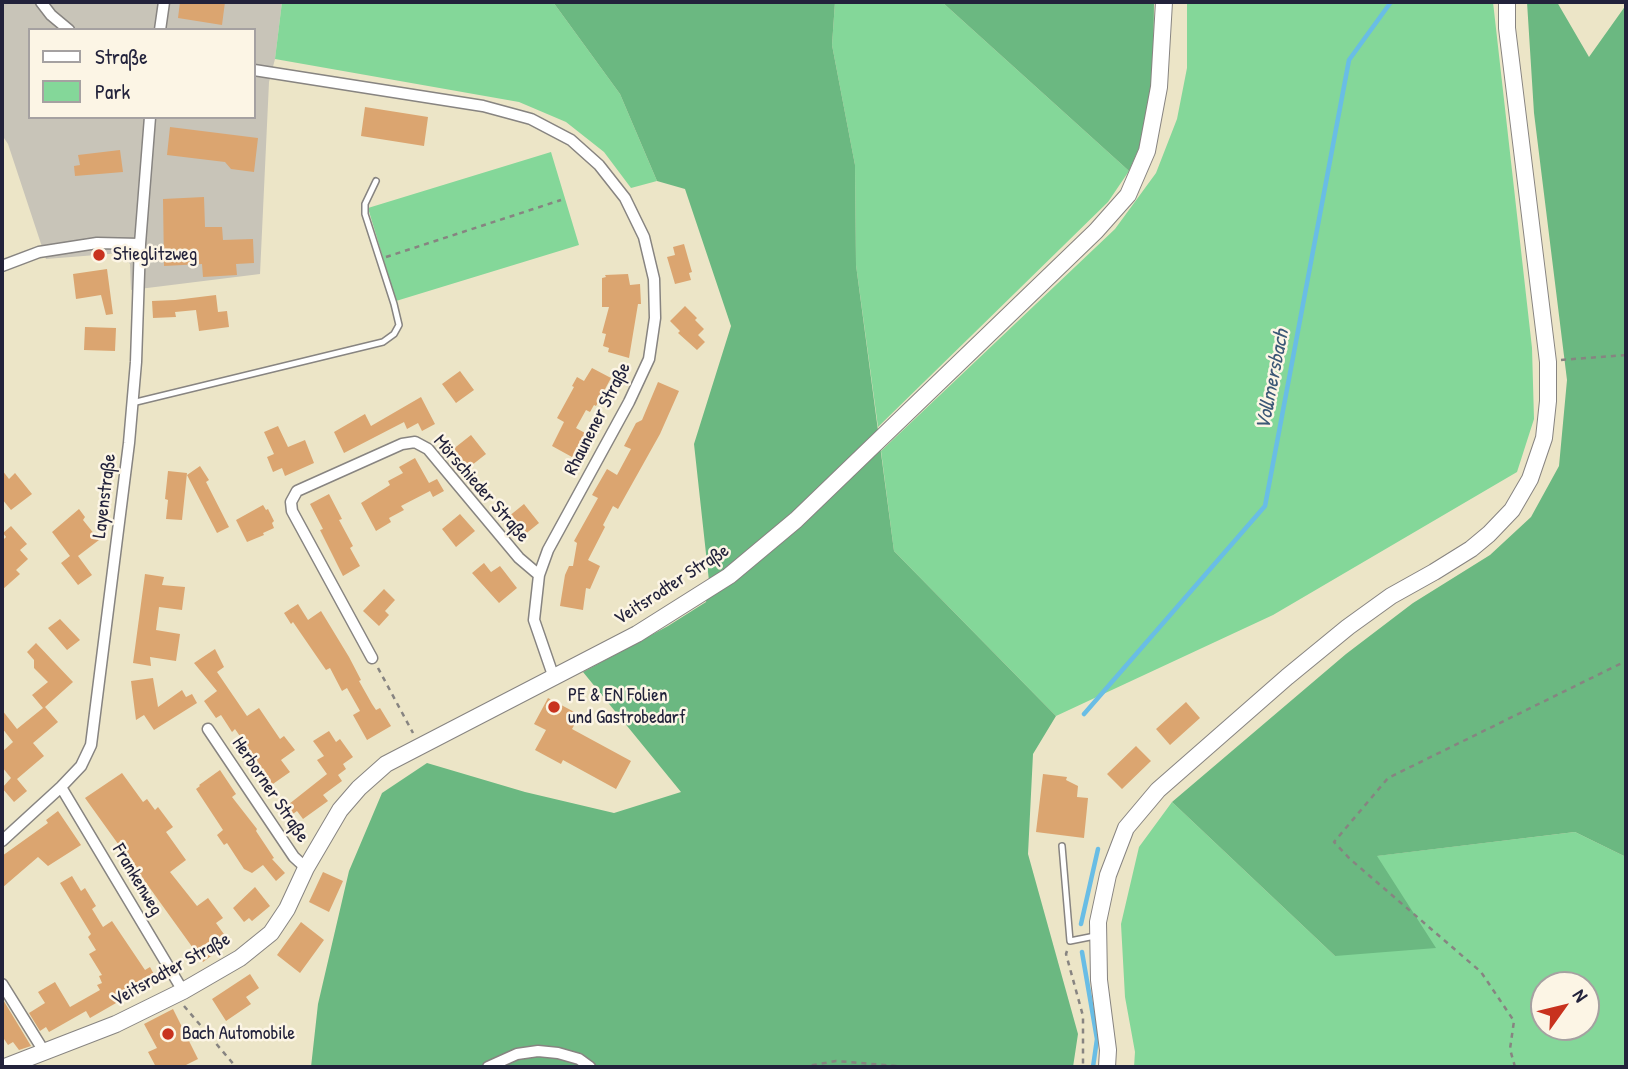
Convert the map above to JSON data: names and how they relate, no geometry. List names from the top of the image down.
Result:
{
  "streets": {
    "street": [
      "Rhaunener Straße",
      "Mörschieder Straße",
      "Layenstraße",
      "Veitsrodter Straße",
      "Herborner Straße",
      "Frankenweg"
    ]
  },
  "crossings": [
    ["Rhaunener Straße", "Mörschieder Straße"],
    ["Rhaunener Straße", "Veitsrodter Straße"],
    ["Layenstraße", "Frankenweg"],
    ["Veitsrodter Straße", "Herborner Straße"],
    ["Veitsrodter Straße", "Frankenweg"]
  ],
  "water": ["Vollmersbach"],
  "places": ["Stieglitzweg", "PE & EN Folien und Gastrobedarf", "Bach Automobile"],
  "legend": ["Straße", "Park"],
  "north": "top right"
}
